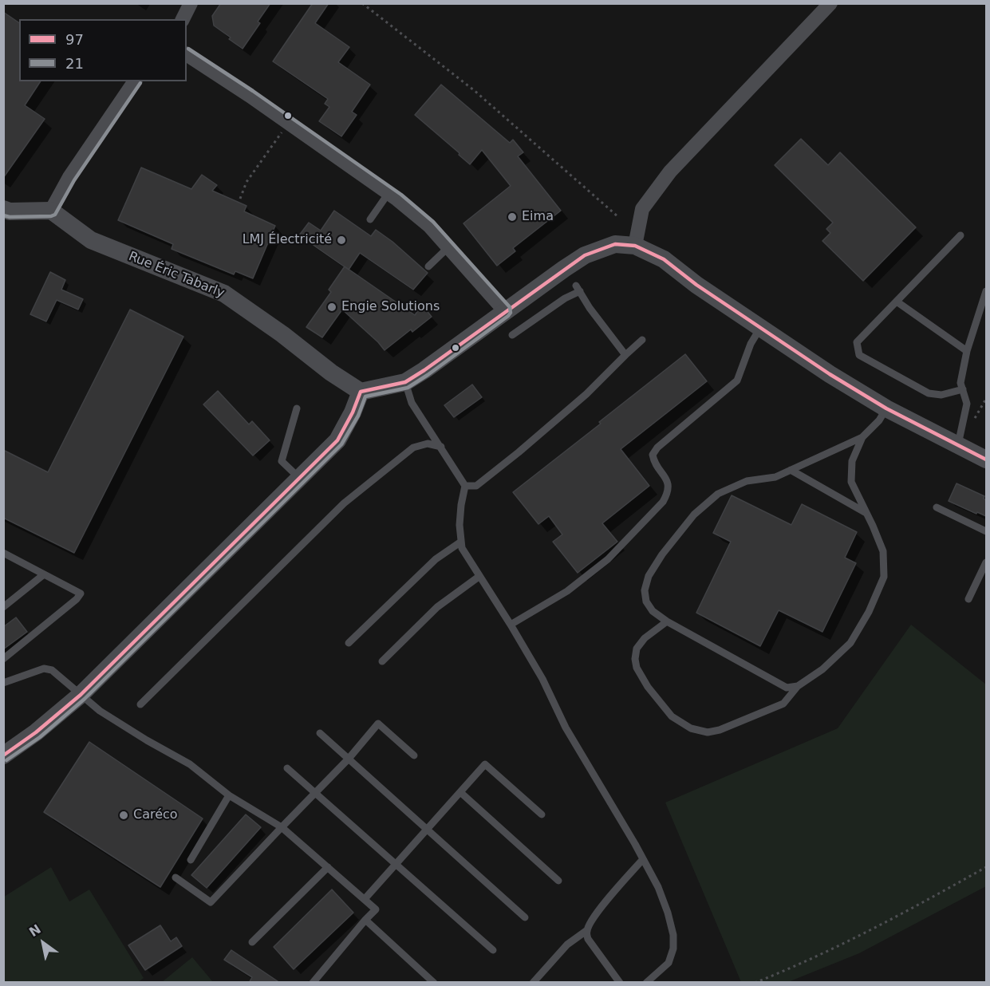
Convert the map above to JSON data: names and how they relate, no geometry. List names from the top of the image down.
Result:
{
  "streets": {
    "street": ["Rue Éric Tabarly"]
  },
  "places": [
    "Eima",
    "LMJ Électricité",
    "Engie Solutions",
    "Caréco"
  ],
  "lines": ["transit line 21", "transit line 97"],
  "legend": ["97", "21"],
  "north": "top left"
}
